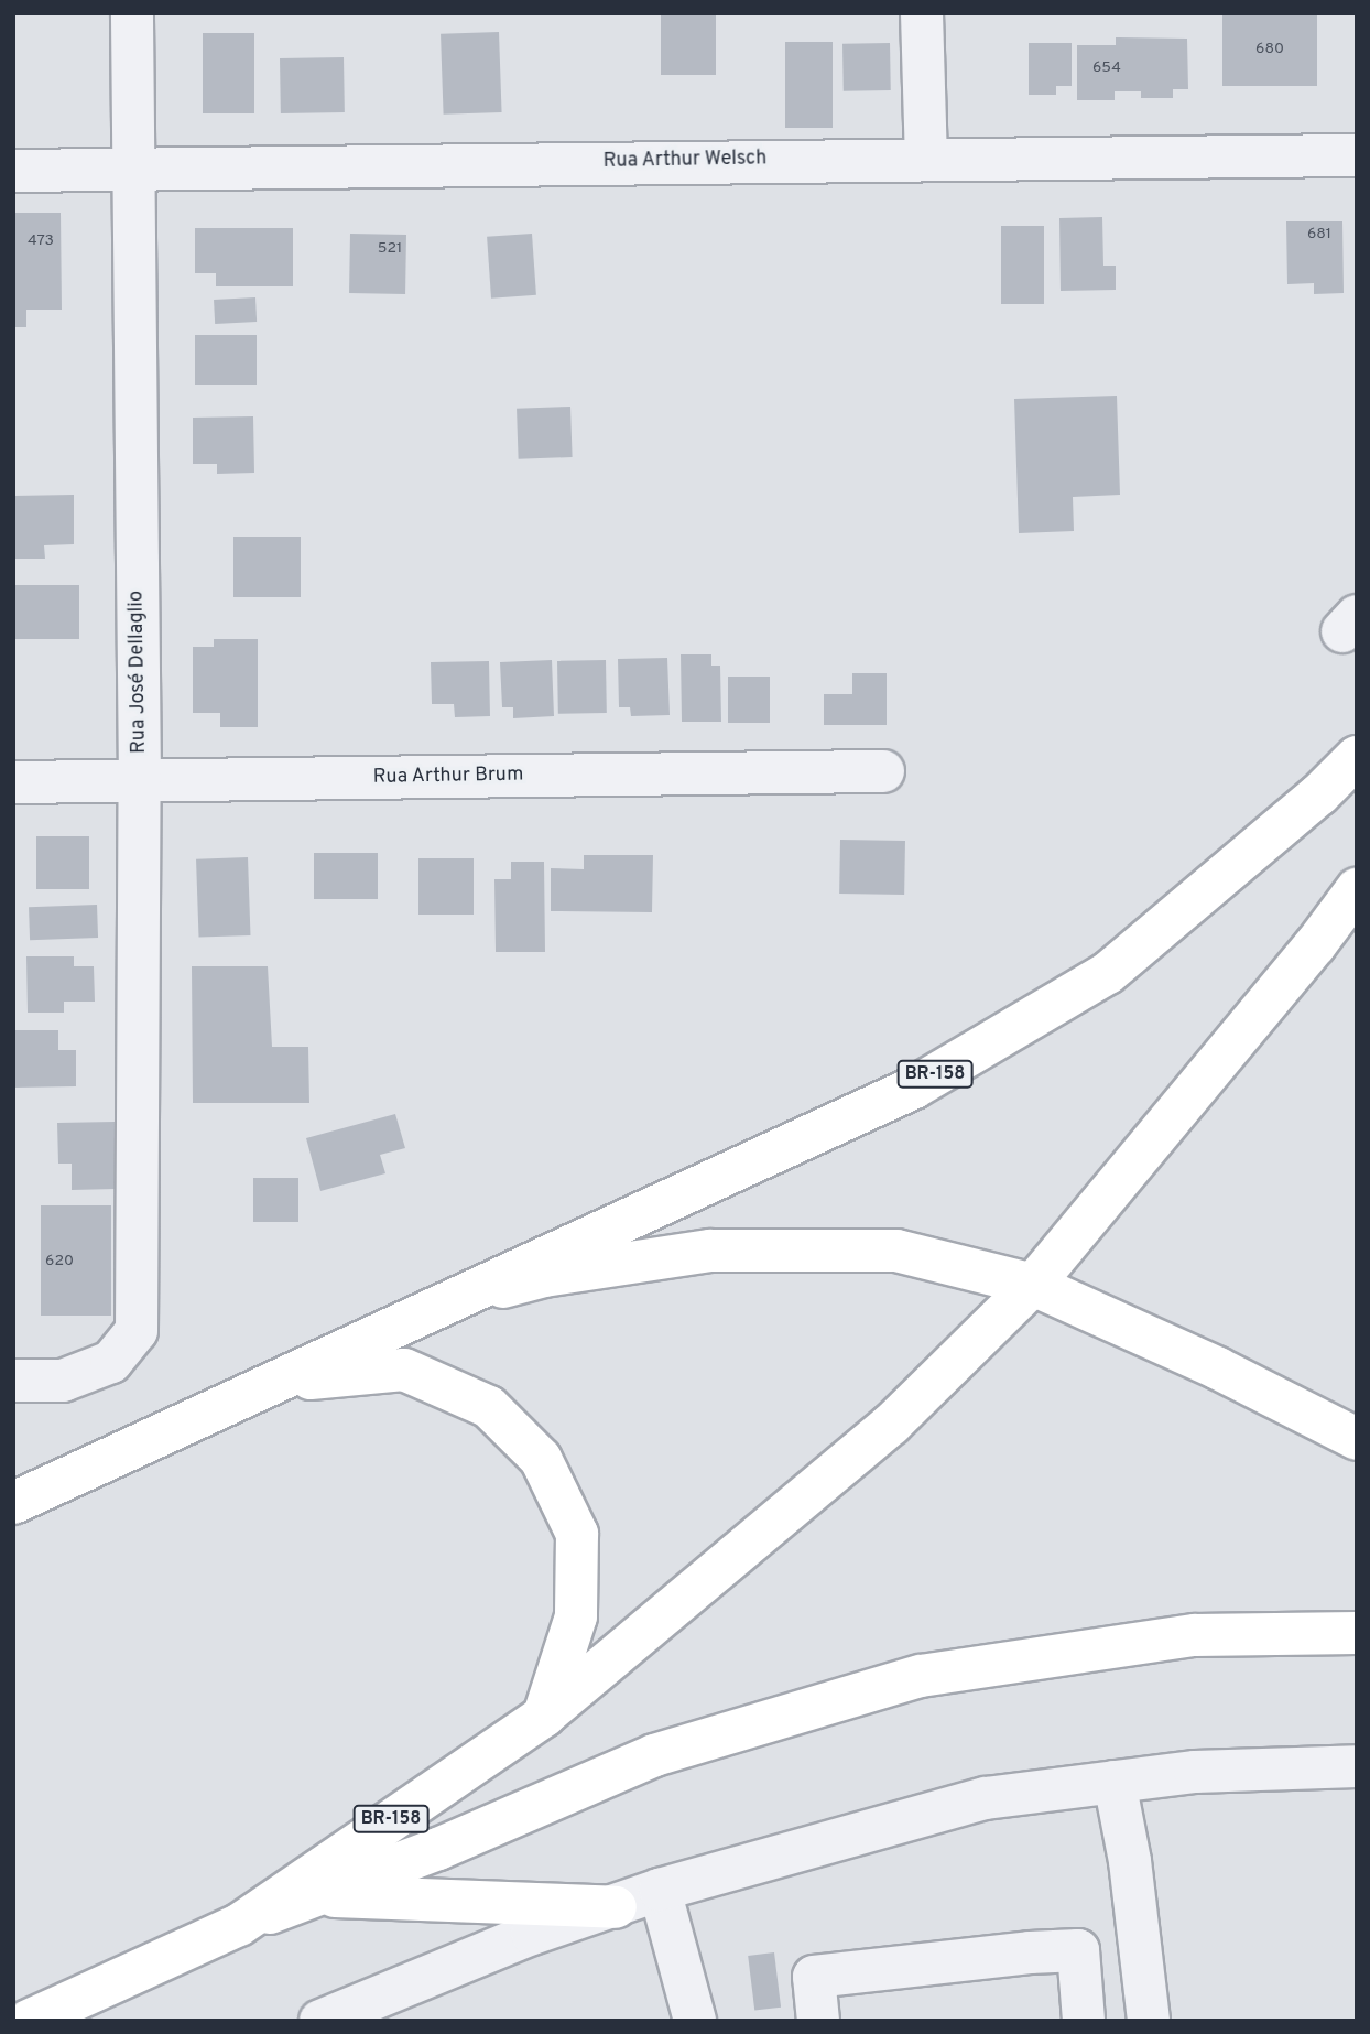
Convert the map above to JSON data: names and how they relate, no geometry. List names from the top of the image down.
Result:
{
  "streets": {
    "main road": ["BR-158"],
    "street": ["Rua Arthur Welsch", "Rua José Dellaglio", "Rua Arthur Brum"]
  },
  "crossings": [
    ["Rua Arthur Welsch", "Rua José Dellaglio"],
    ["Rua José Dellaglio", "Rua Arthur Brum"]
  ],
  "house_numbers": [
    "680",
    "654",
    "681",
    "473",
    "521",
    "620"
  ]
}
